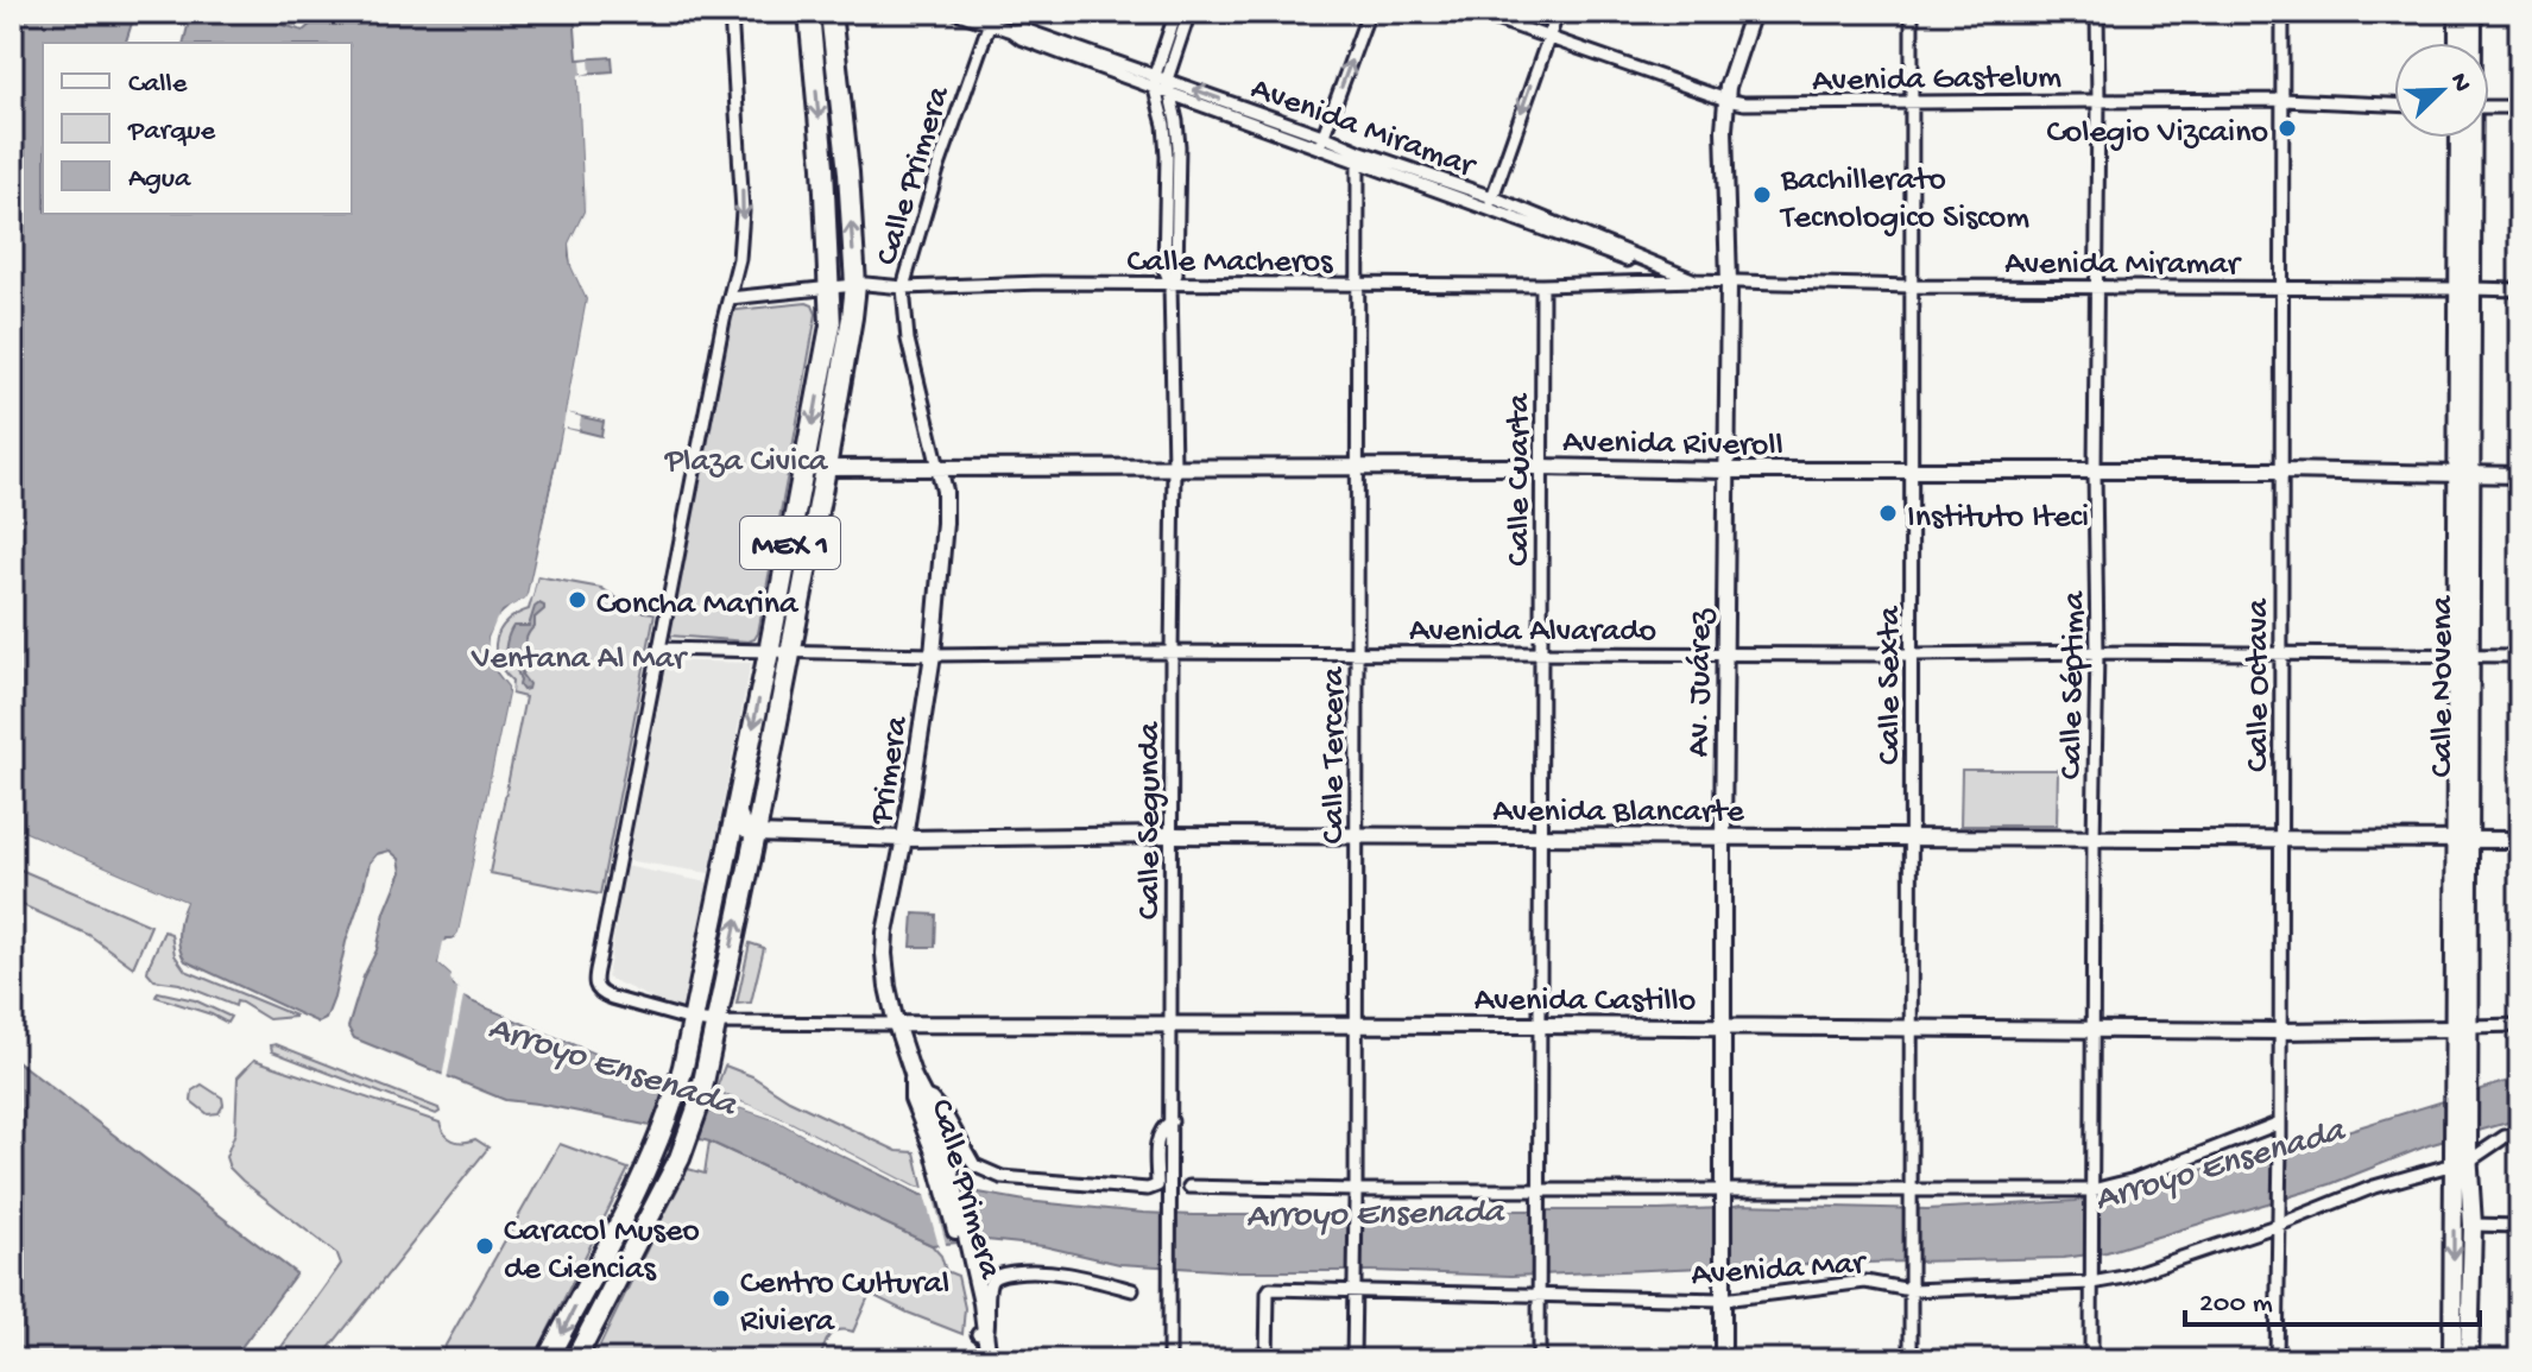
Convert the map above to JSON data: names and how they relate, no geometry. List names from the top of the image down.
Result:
{
  "streets": {
    "highway": ["MEX 1"],
    "main road": ["Calle Novena"],
    "street": [
      "Avenida Gastelum",
      "Avenida Miramar",
      "Calle Primera",
      "Calle Macheros",
      "Avenida Riveroll",
      "Calle Cuarta",
      "Avenida Alvarado",
      "Av. Juárez",
      "Calle Sexta",
      "Calle Séptima",
      "Calle Octava",
      "Calle Tercera",
      "Primera",
      "Avenida Blancarte",
      "Calle Segunda",
      "Avenida Castillo",
      "Avenida Mar"
    ]
  },
  "crossings": [
    ["Avenida Gastelum", "Av. Juárez"],
    ["Avenida Gastelum", "Calle Sexta"],
    ["Avenida Gastelum", "Calle Séptima"],
    ["Avenida Gastelum", "Calle Octava"],
    ["Avenida Miramar", "Calle Primera"],
    ["Avenida Miramar", "Calle Macheros"],
    ["Avenida Miramar", "Av. Juárez"],
    ["Avenida Miramar", "Calle Sexta"],
    ["Avenida Miramar", "Calle Séptima"],
    ["Avenida Miramar", "Calle Octava"],
    ["Avenida Miramar", "Calle Novena"],
    ["Avenida Miramar", "Calle Tercera"],
    ["Avenida Miramar", "Calle Segunda"],
    ["Calle Primera", "Calle Macheros"],
    ["Calle Primera", "Avenida Riveroll"],
    ["Calle Primera", "Primera"],
    ["Calle Macheros", "Calle Cuarta"],
    ["Calle Macheros", "MEX 1"],
    ["Calle Macheros", "Av. Juárez"],
    ["Calle Macheros", "Calle Tercera"],
    ["Calle Macheros", "Calle Segunda"],
    ["Avenida Riveroll", "Calle Cuarta"],
    ["Avenida Riveroll", "MEX 1"],
    ["Avenida Riveroll", "Av. Juárez"],
    ["Avenida Riveroll", "Calle Sexta"],
    ["Avenida Riveroll", "Calle Séptima"],
    ["Avenida Riveroll", "Calle Octava"],
    ["Avenida Riveroll", "Calle Novena"],
    ["Avenida Riveroll", "Calle Tercera"],
    ["Avenida Riveroll", "Primera"],
    ["Avenida Riveroll", "Calle Segunda"],
    ["Calle Cuarta", "Avenida Alvarado"],
    ["Calle Cuarta", "Avenida Blancarte"],
    ["Calle Cuarta", "Avenida Castillo"],
    ["Calle Cuarta", "Avenida Mar"],
    ["MEX 1", "Avenida Alvarado"],
    ["MEX 1", "Avenida Blancarte"],
    ["MEX 1", "Avenida Castillo"],
    ["Avenida Alvarado", "Av. Juárez"],
    ["Avenida Alvarado", "Calle Sexta"],
    ["Avenida Alvarado", "Calle Séptima"],
    ["Avenida Alvarado", "Calle Octava"],
    ["Avenida Alvarado", "Calle Novena"],
    ["Avenida Alvarado", "Calle Tercera"],
    ["Avenida Alvarado", "Primera"],
    ["Avenida Alvarado", "Calle Segunda"],
    ["Avenida Alvarado", "Avenida Castillo"],
    ["Av. Juárez", "Avenida Blancarte"],
    ["Av. Juárez", "Avenida Castillo"],
    ["Av. Juárez", "Avenida Mar"],
    ["Calle Sexta", "Avenida Blancarte"],
    ["Calle Sexta", "Avenida Castillo"],
    ["Calle Sexta", "Avenida Mar"],
    ["Calle Séptima", "Avenida Blancarte"],
    ["Calle Séptima", "Avenida Castillo"],
    ["Calle Séptima", "Avenida Mar"],
    ["Calle Octava", "Avenida Blancarte"],
    ["Calle Octava", "Avenida Castillo"],
    ["Calle Octava", "Avenida Mar"],
    ["Calle Novena", "Avenida Blancarte"],
    ["Calle Novena", "Avenida Castillo"],
    ["Calle Novena", "Avenida Mar"],
    ["Calle Tercera", "Avenida Blancarte"],
    ["Calle Tercera", "Avenida Castillo"],
    ["Calle Tercera", "Avenida Mar"],
    ["Primera", "Avenida Blancarte"],
    ["Primera", "Avenida Castillo"],
    ["Avenida Blancarte", "Calle Segunda"],
    ["Calle Segunda", "Avenida Castillo"]
  ],
  "water": ["Arroyo Ensenada"],
  "parks": ["Plaza Civica", "Ventana Al Mar"],
  "places": [
    "Colegio Vizcaino",
    "Bachillerato Tecnologico Siscom",
    "Instituto Iteci",
    "Concha Marina",
    "Caracol Museo de Ciencias",
    "Centro Cultural Riviera"
  ],
  "legend": ["Calle", "Parque", "Agua"],
  "scale_bar": "200 m",
  "north": "top right"
}
